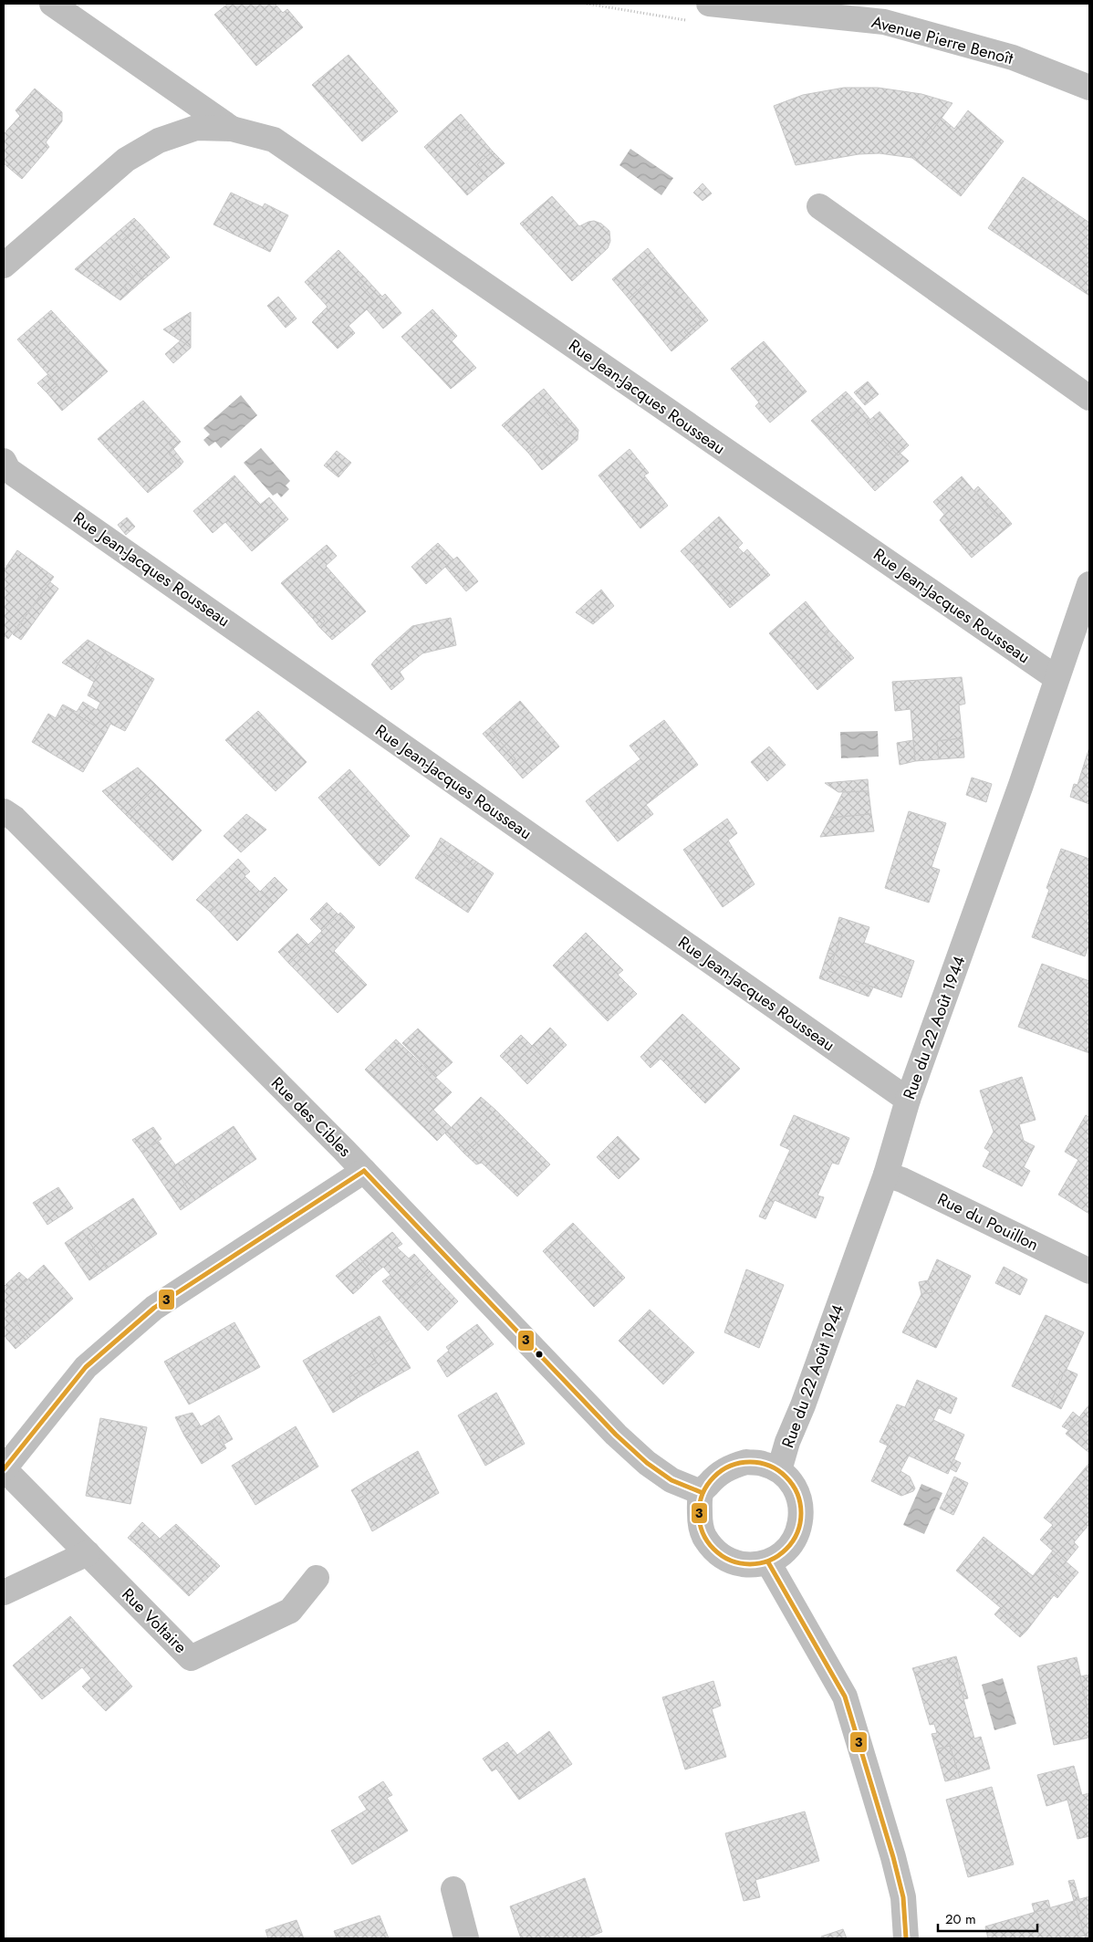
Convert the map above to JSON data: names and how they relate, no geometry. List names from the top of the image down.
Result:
{
  "streets": {
    "street": [
      "Avenue Pierre Benoît",
      "Rue Jean-Jacques Rousseau",
      "Rue du 22 Août 1944",
      "Rue des Cibles",
      "Rue du Pouillon",
      "Rue Voltaire"
    ]
  },
  "crossings": [
    ["Rue Jean-Jacques Rousseau", "Rue du 22 Août 1944"],
    ["Rue du 22 Août 1944", "Rue des Cibles"],
    ["Rue du 22 Août 1944", "Rue du Pouillon"],
    ["Rue des Cibles", "Rue Voltaire"]
  ],
  "lines": ["transit line 3"],
  "scale_bar": "20 m"
}
